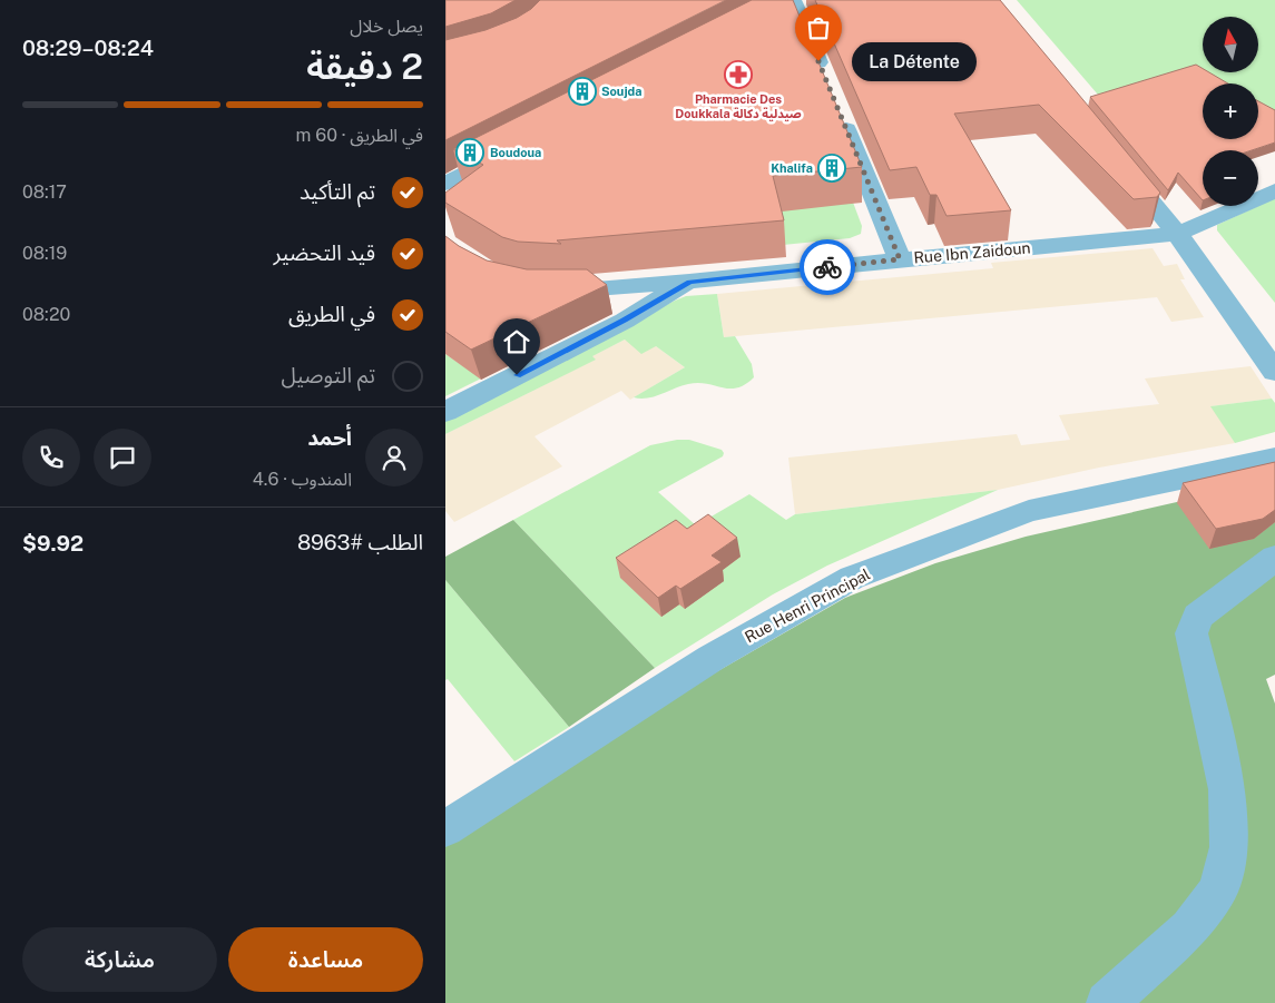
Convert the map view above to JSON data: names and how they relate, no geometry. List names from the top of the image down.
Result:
{
  "streets": {
    "street": ["Rue Ibn Zaidoun", "Rue Henri Principal"]
  },
  "places": {
    "other": ["La Détente"],
    "pharmacy": ["Pharmacie Des Doukkala صيدلية دكالة"],
    "building": ["Soujda", "Boudoua", "Khalifa"]
  },
  "north": "top",
  "page": {
    "heading": ["2 دقيقة", "يصل خلال", "08:24–08:29"],
    "panel": [
      "أحمد",
      "المندوب · 4.6",
      "الطلب #8963",
      "$9.92"
    ],
    "map_buttons": ["+", "−"],
    "bubble": "La Détente",
    "bar": "في الطريق · 60 m",
    "list": [
      ["تم التأكيد", "08:17"],
      ["قيد التحضير", "08:19"],
      ["في الطريق", "08:20"],
      "تم التوصيل"
    ],
    "buttons": ["مساعدة", "مشاركة"]
  }
}
